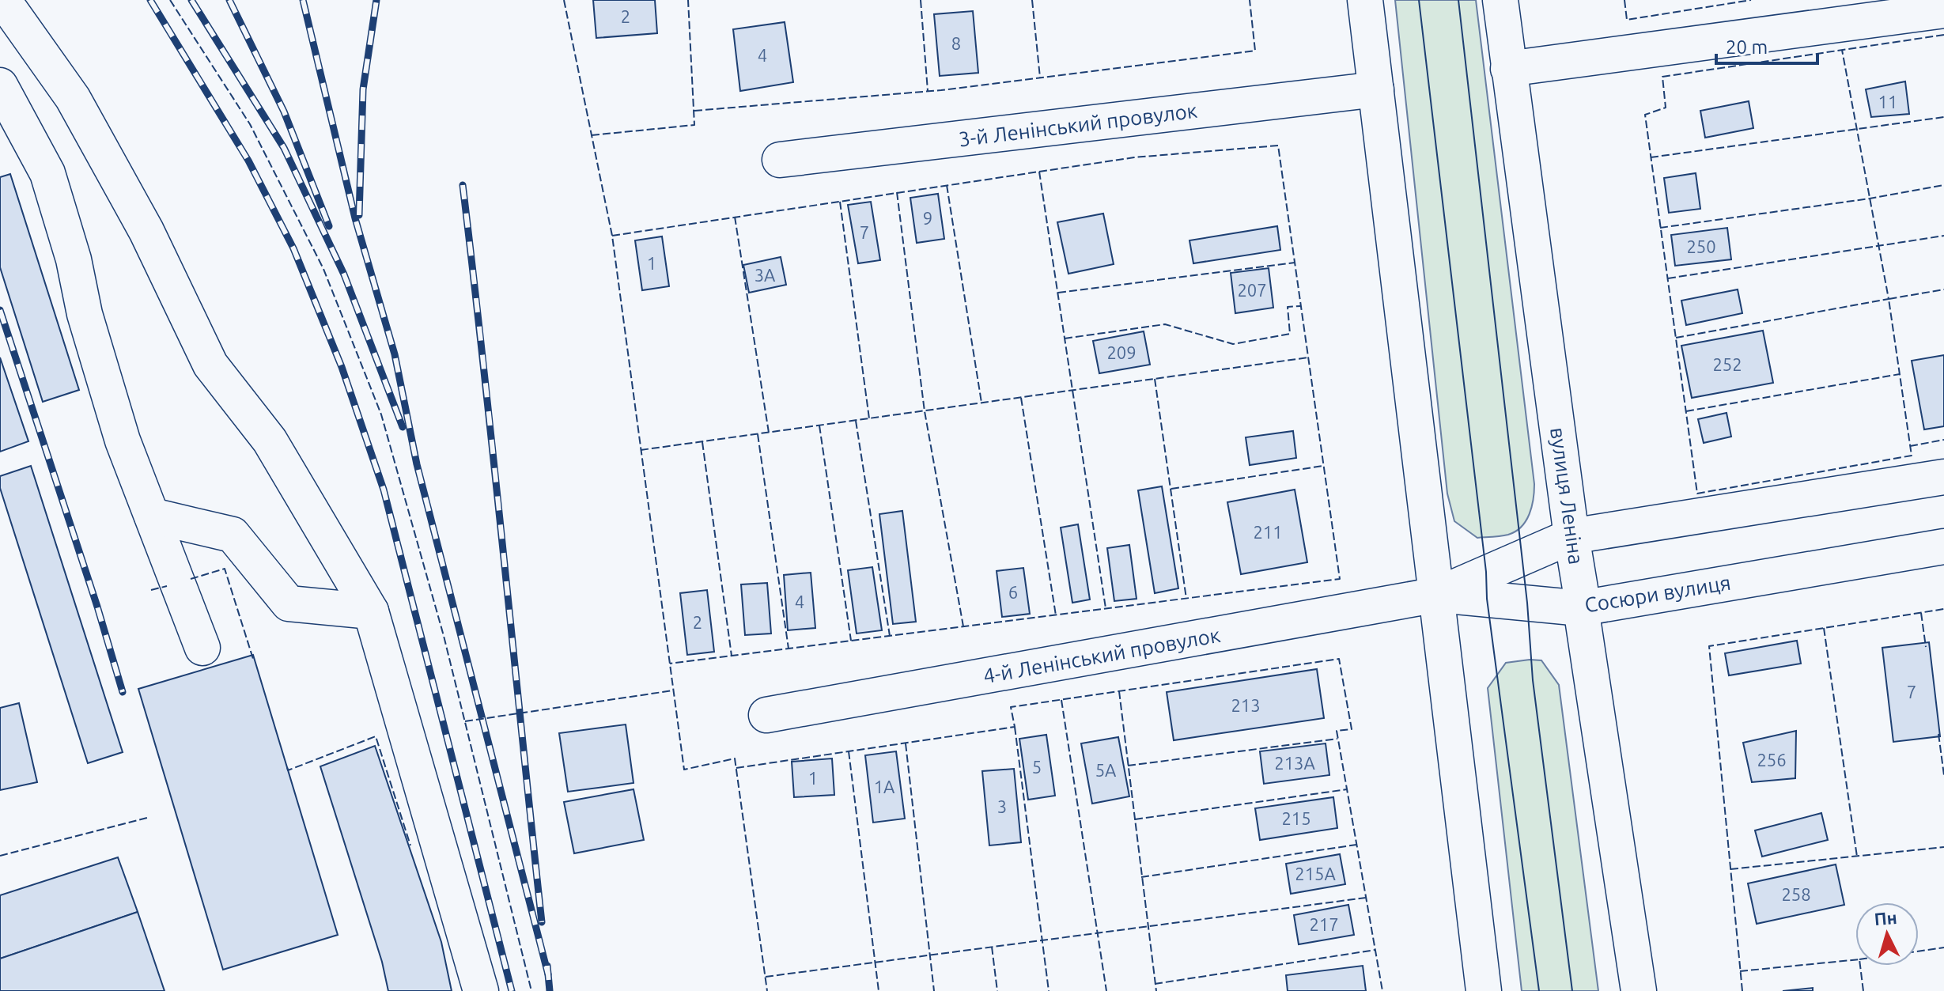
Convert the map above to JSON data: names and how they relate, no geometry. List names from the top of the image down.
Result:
{
  "streets": {
    "street": [
      "3-й Ленінський провулок",
      "вулиця Леніна",
      "Сосюри вулиця",
      "4-й Ленінський провулок"
    ]
  },
  "crossings": [
    ["вулиця Леніна", "Сосюри вулиця"],
    ["Сосюри вулиця", "4-й Ленінський провулок"]
  ],
  "house_numbers": [
    "2",
    "8",
    "4",
    "11",
    "9",
    "7",
    "250",
    "1",
    "3А",
    "207",
    "209",
    "252",
    "211",
    "6",
    "4",
    "2",
    "7",
    "213",
    "256",
    "213А",
    "5",
    "5А",
    "1",
    "1А",
    "3",
    "215",
    "215А",
    "258",
    "217"
  ],
  "scale_bar": "20 m",
  "north": "top"
}
